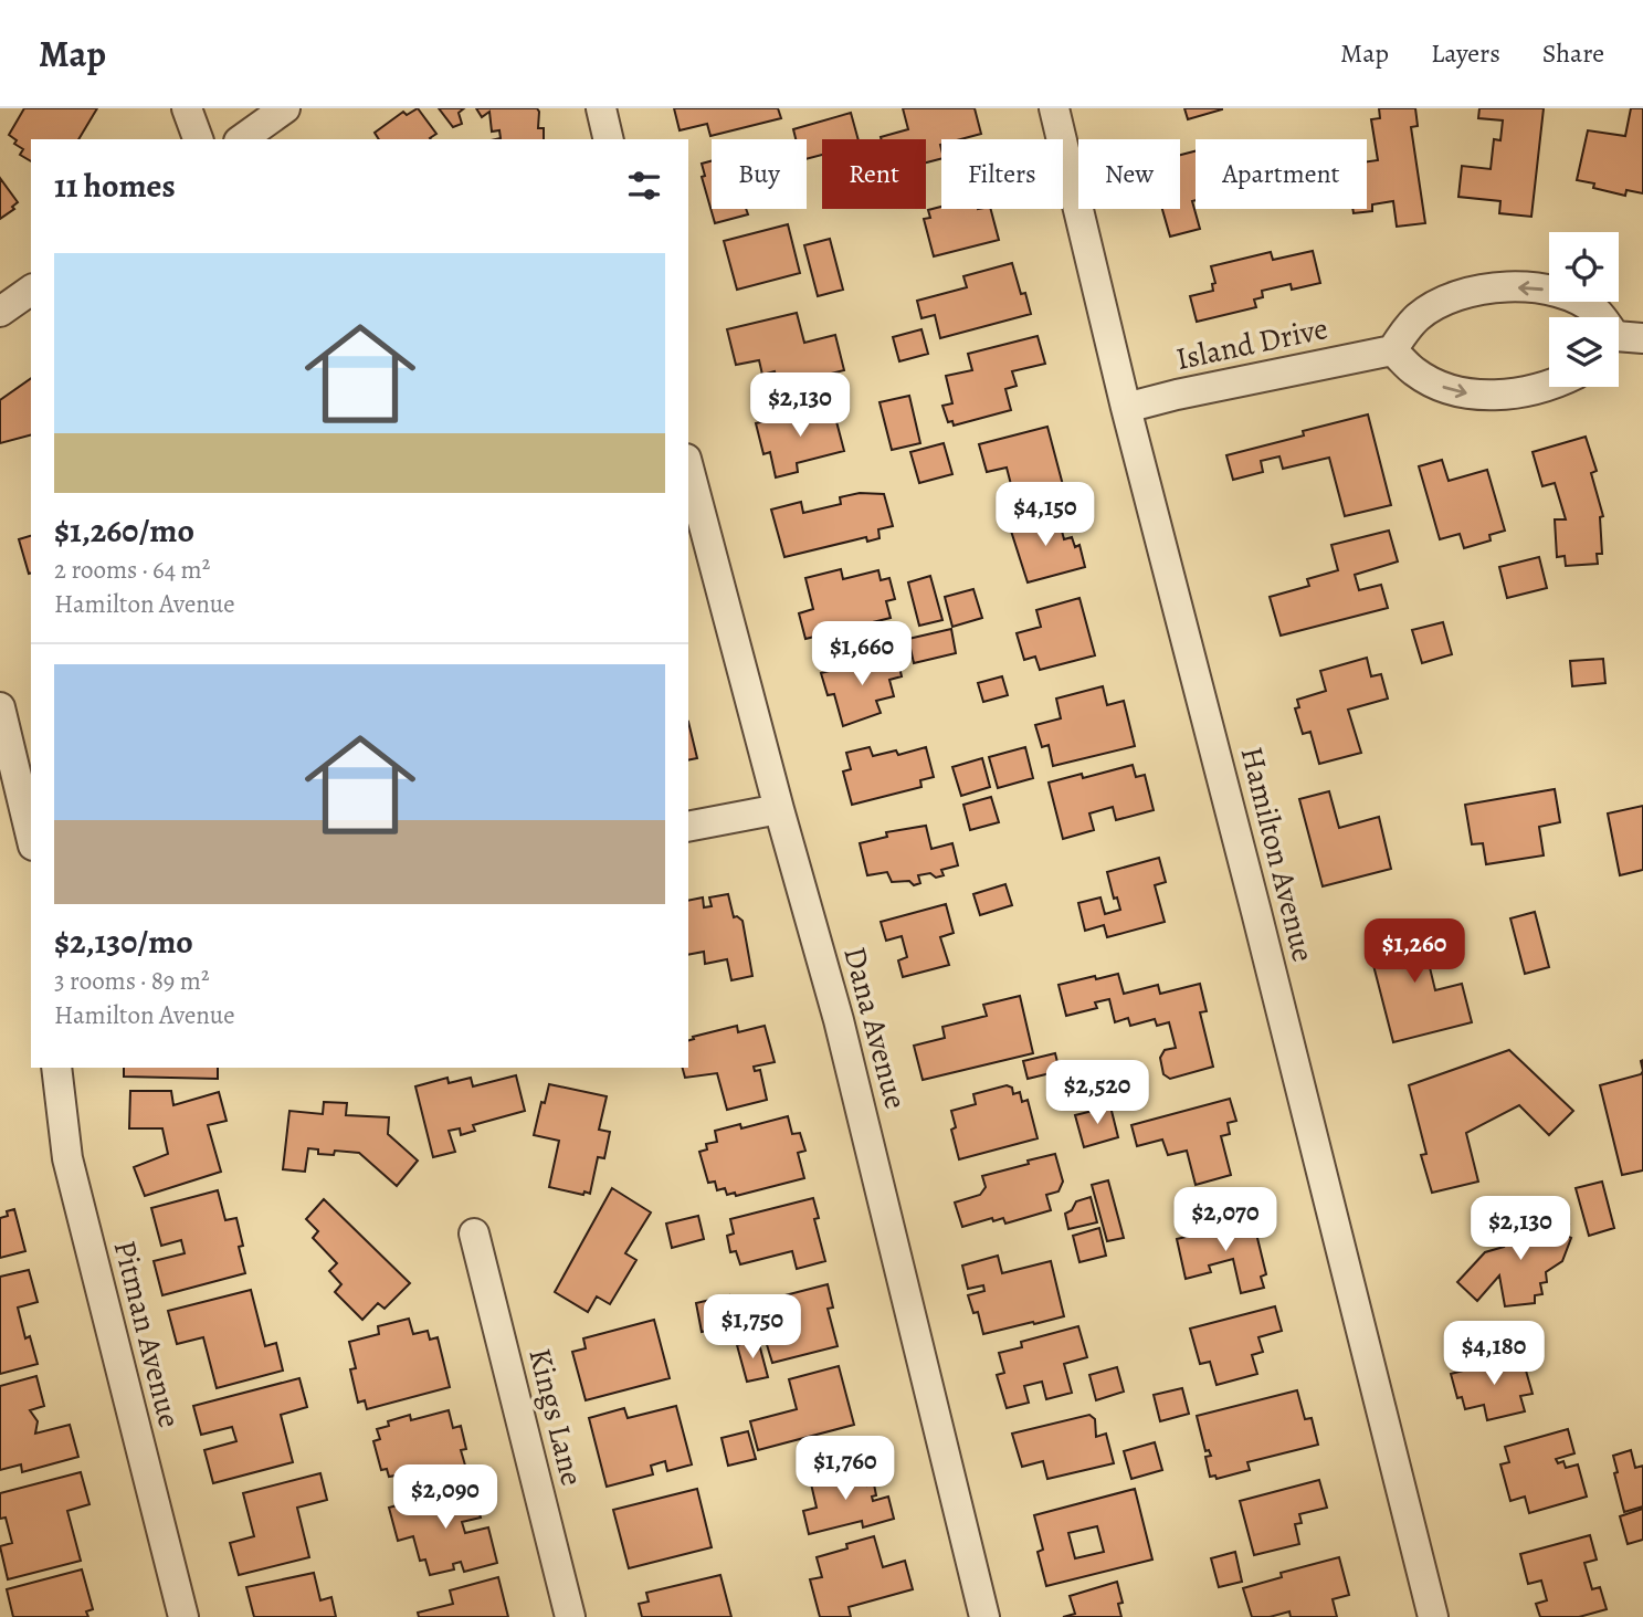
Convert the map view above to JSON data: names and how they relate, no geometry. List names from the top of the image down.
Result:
{
  "streets": {
    "street": [
      "Island Drive",
      "Hamilton Avenue",
      "Dana Avenue",
      "Pitman Avenue",
      "Kings Lane"
    ]
  },
  "crossings": [
    ["Island Drive", "Hamilton Avenue"]
  ],
  "page": {
    "header": "Map",
    "nav": ["Map", "Layers", "Share"],
    "chip": [
      "Buy",
      "Rent",
      "Filters",
      "New",
      "Apartment"
    ],
    "heading": "11 homes",
    "list": [
      {
        "name": "$1,260/mo",
        "note": "2 rooms · 64 m² · Hamilton Avenue"
      },
      {
        "name": "$2,130/mo",
        "note": "3 rooms · 89 m² · Hamilton Avenue"
      }
    ],
    "price": [
      "$2,130",
      "$4,150",
      "$1,660",
      "$1,260",
      "$2,520",
      "$2,070",
      "$2,130",
      "$1,750",
      "$4,180",
      "$1,760",
      "$2,090"
    ]
  }
}
